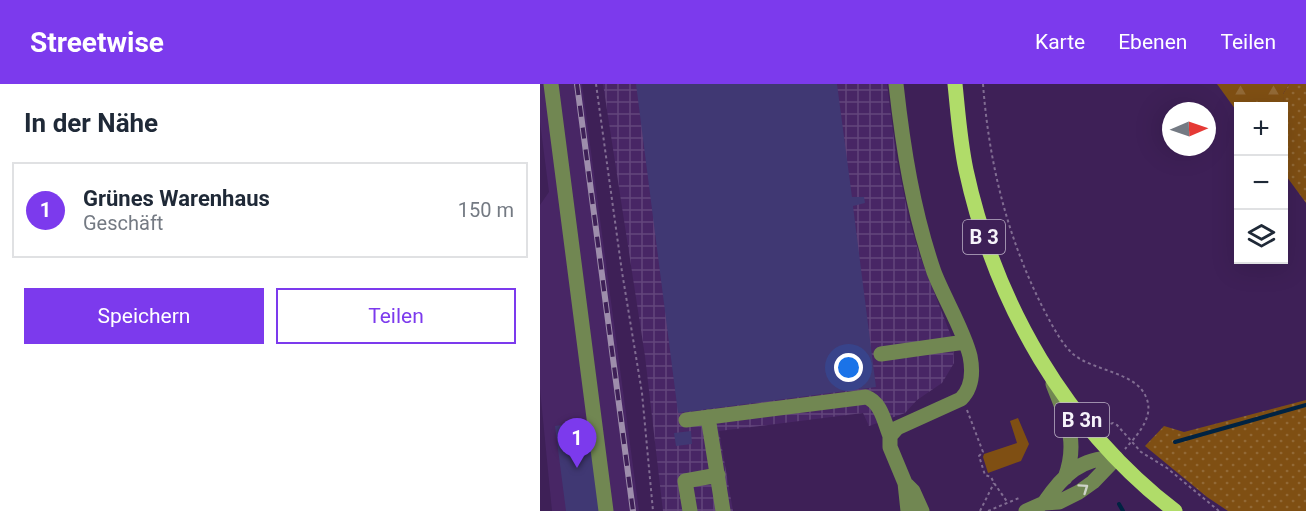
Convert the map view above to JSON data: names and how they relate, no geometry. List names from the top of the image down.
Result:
{
  "streets": {
    "main road": ["B 3", "B 3n"]
  },
  "crossings": [
    ["B 3", "B 3n"]
  ],
  "north": "right",
  "page": {
    "header": "Streetwise",
    "nav": ["Karte", "Ebenen", "Teilen"],
    "heading": "In der Nähe",
    "map_buttons": ["+", "−"],
    "list": [
      {
        "mark": "1",
        "name": "Grünes Warenhaus",
        "note": "Geschäft",
        "value": "150 m"
      }
    ],
    "buttons": ["Speichern", "Teilen"],
    "pins": "1"
  }
}
